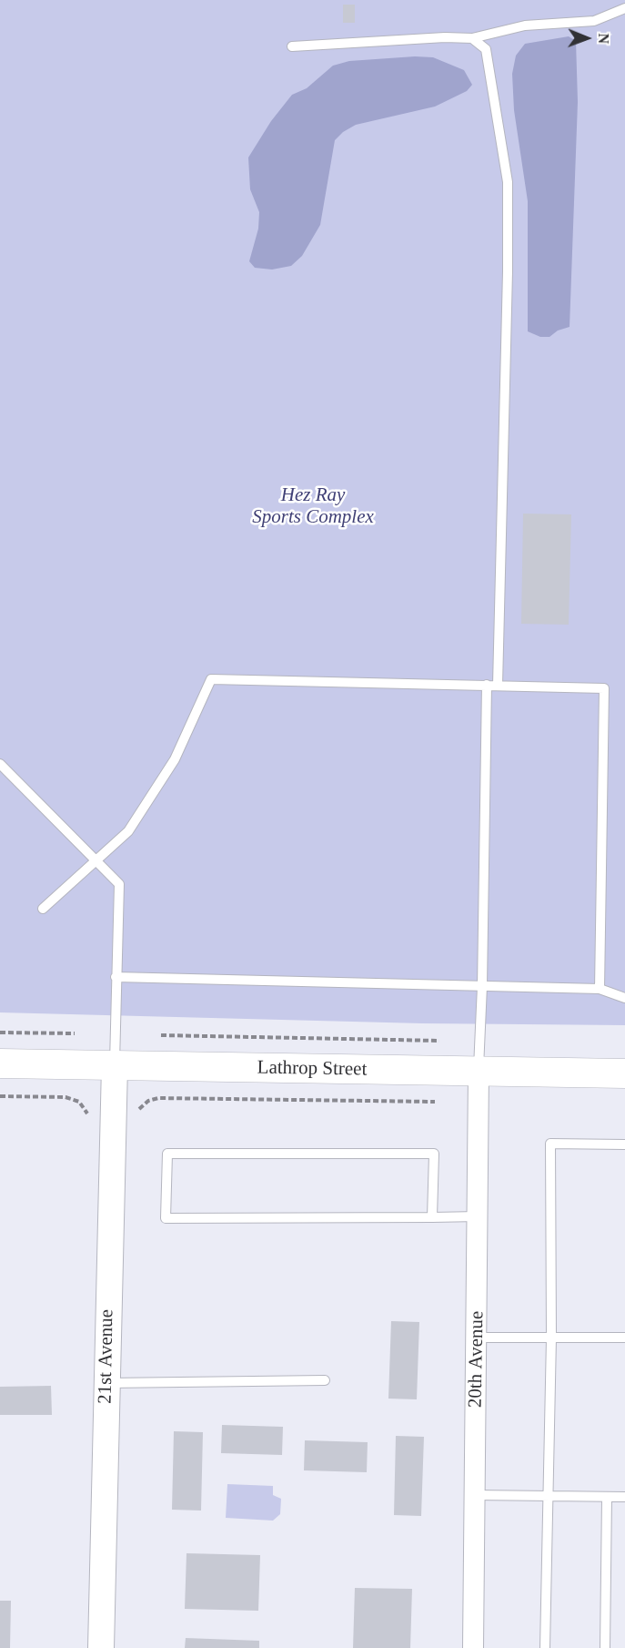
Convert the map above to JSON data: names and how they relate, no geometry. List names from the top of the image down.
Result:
{
  "streets": {
    "main road": ["Lathrop Street"],
    "street": ["21st Avenue", "20th Avenue"]
  },
  "crossings": [
    ["Lathrop Street", "21st Avenue"],
    ["Lathrop Street", "20th Avenue"]
  ],
  "parks": ["Hez Ray Sports Complex"],
  "north": "right"
}
